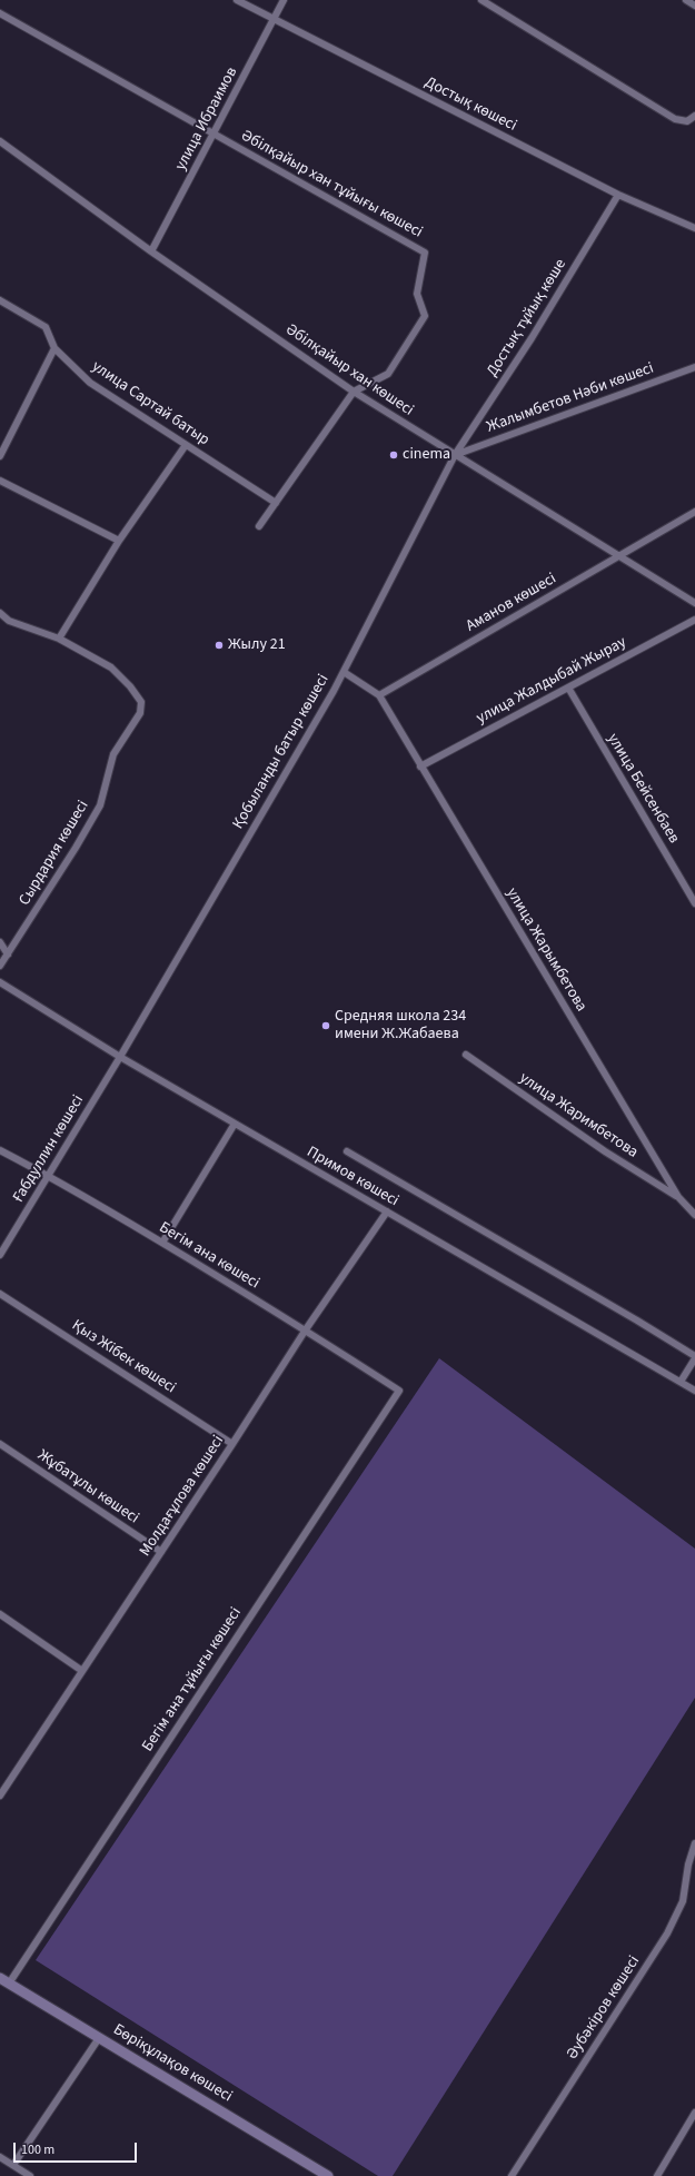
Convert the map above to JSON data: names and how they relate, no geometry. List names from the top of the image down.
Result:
{
  "streets": {
    "street": [
      "Достық көшесі",
      "улица Ибраимов",
      "Әбілқайыр хан тұйығы көшесі",
      "Достық тұйық көше",
      "Әбілқайыр хан көшесі",
      "Жалымбетов Нәби көшесі",
      "улица Сартай батыр",
      "Аманов көшесі",
      "улица Жалдыбай Жырау",
      "Қобыланды батыр көшесі",
      "улица Бейсенбаев",
      "Сырдария көшесі",
      "улица Жарымбетова",
      "улица Жаримбетова",
      "Ғабдуллин көшесі",
      "Примов көшесі",
      "Бегім ана көшесі",
      "Қыз Жібек көшесі",
      "Жұбатұлы көшесі",
      "Молдағұлова көшесі",
      "Бегім ана тұйығы көшесі",
      "Әубәкіров көшесі",
      "Бөріқұлақов көшесі"
    ]
  },
  "crossings": [
    ["Достық көшесі", "улица Ибраимов"],
    ["Достық көшесі", "Достық тұйық көше"],
    ["улица Ибраимов", "Әбілқайыр хан тұйығы көшесі"],
    ["улица Ибраимов", "Әбілқайыр хан көшесі"],
    ["Әбілқайыр хан тұйығы көшесі", "Әбілқайыр хан көшесі"],
    ["Әбілқайыр хан тұйығы көшесі", "улица Сартай батыр"],
    ["Достық тұйық көше", "Әбілқайыр хан көшесі"],
    ["Достық тұйық көше", "Жалымбетов Нәби көшесі"],
    ["Достық тұйық көше", "Қобыланды батыр көшесі"],
    ["Әбілқайыр хан көшесі", "Жалымбетов Нәби көшесі"],
    ["Әбілқайыр хан көшесі", "Аманов көшесі"],
    ["Әбілқайыр хан көшесі", "Қобыланды батыр көшесі"],
    ["Жалымбетов Нәби көшесі", "Қобыланды батыр көшесі"],
    ["Аманов көшесі", "улица Жарымбетова"],
    ["улица Жалдыбай Жырау", "улица Бейсенбаев"],
    ["улица Жалдыбай Жырау", "улица Жарымбетова"],
    ["Қобыланды батыр көшесі", "Ғабдуллин көшесі"],
    ["Қобыланды батыр көшесі", "Примов көшесі"],
    ["улица Жарымбетова", "улица Жаримбетова"],
    ["Ғабдуллин көшесі", "Примов көшесі"],
    ["Ғабдуллин көшесі", "Бегім ана көшесі"],
    ["Примов көшесі", "Молдағұлова көшесі"],
    ["Бегім ана көшесі", "Молдағұлова көшесі"],
    ["Бегім ана көшесі", "Бегім ана тұйығы көшесі"],
    ["Қыз Жібек көшесі", "Молдағұлова көшесі"],
    ["Жұбатұлы көшесі", "Молдағұлова көшесі"],
    ["Бегім ана тұйығы көшесі", "Бөріқұлақов көшесі"]
  ],
  "places": ["cinema", "Жылу 21", "Средняя школа 234 имени Ж.Жабаева"],
  "scale_bar": "100 m"
}
